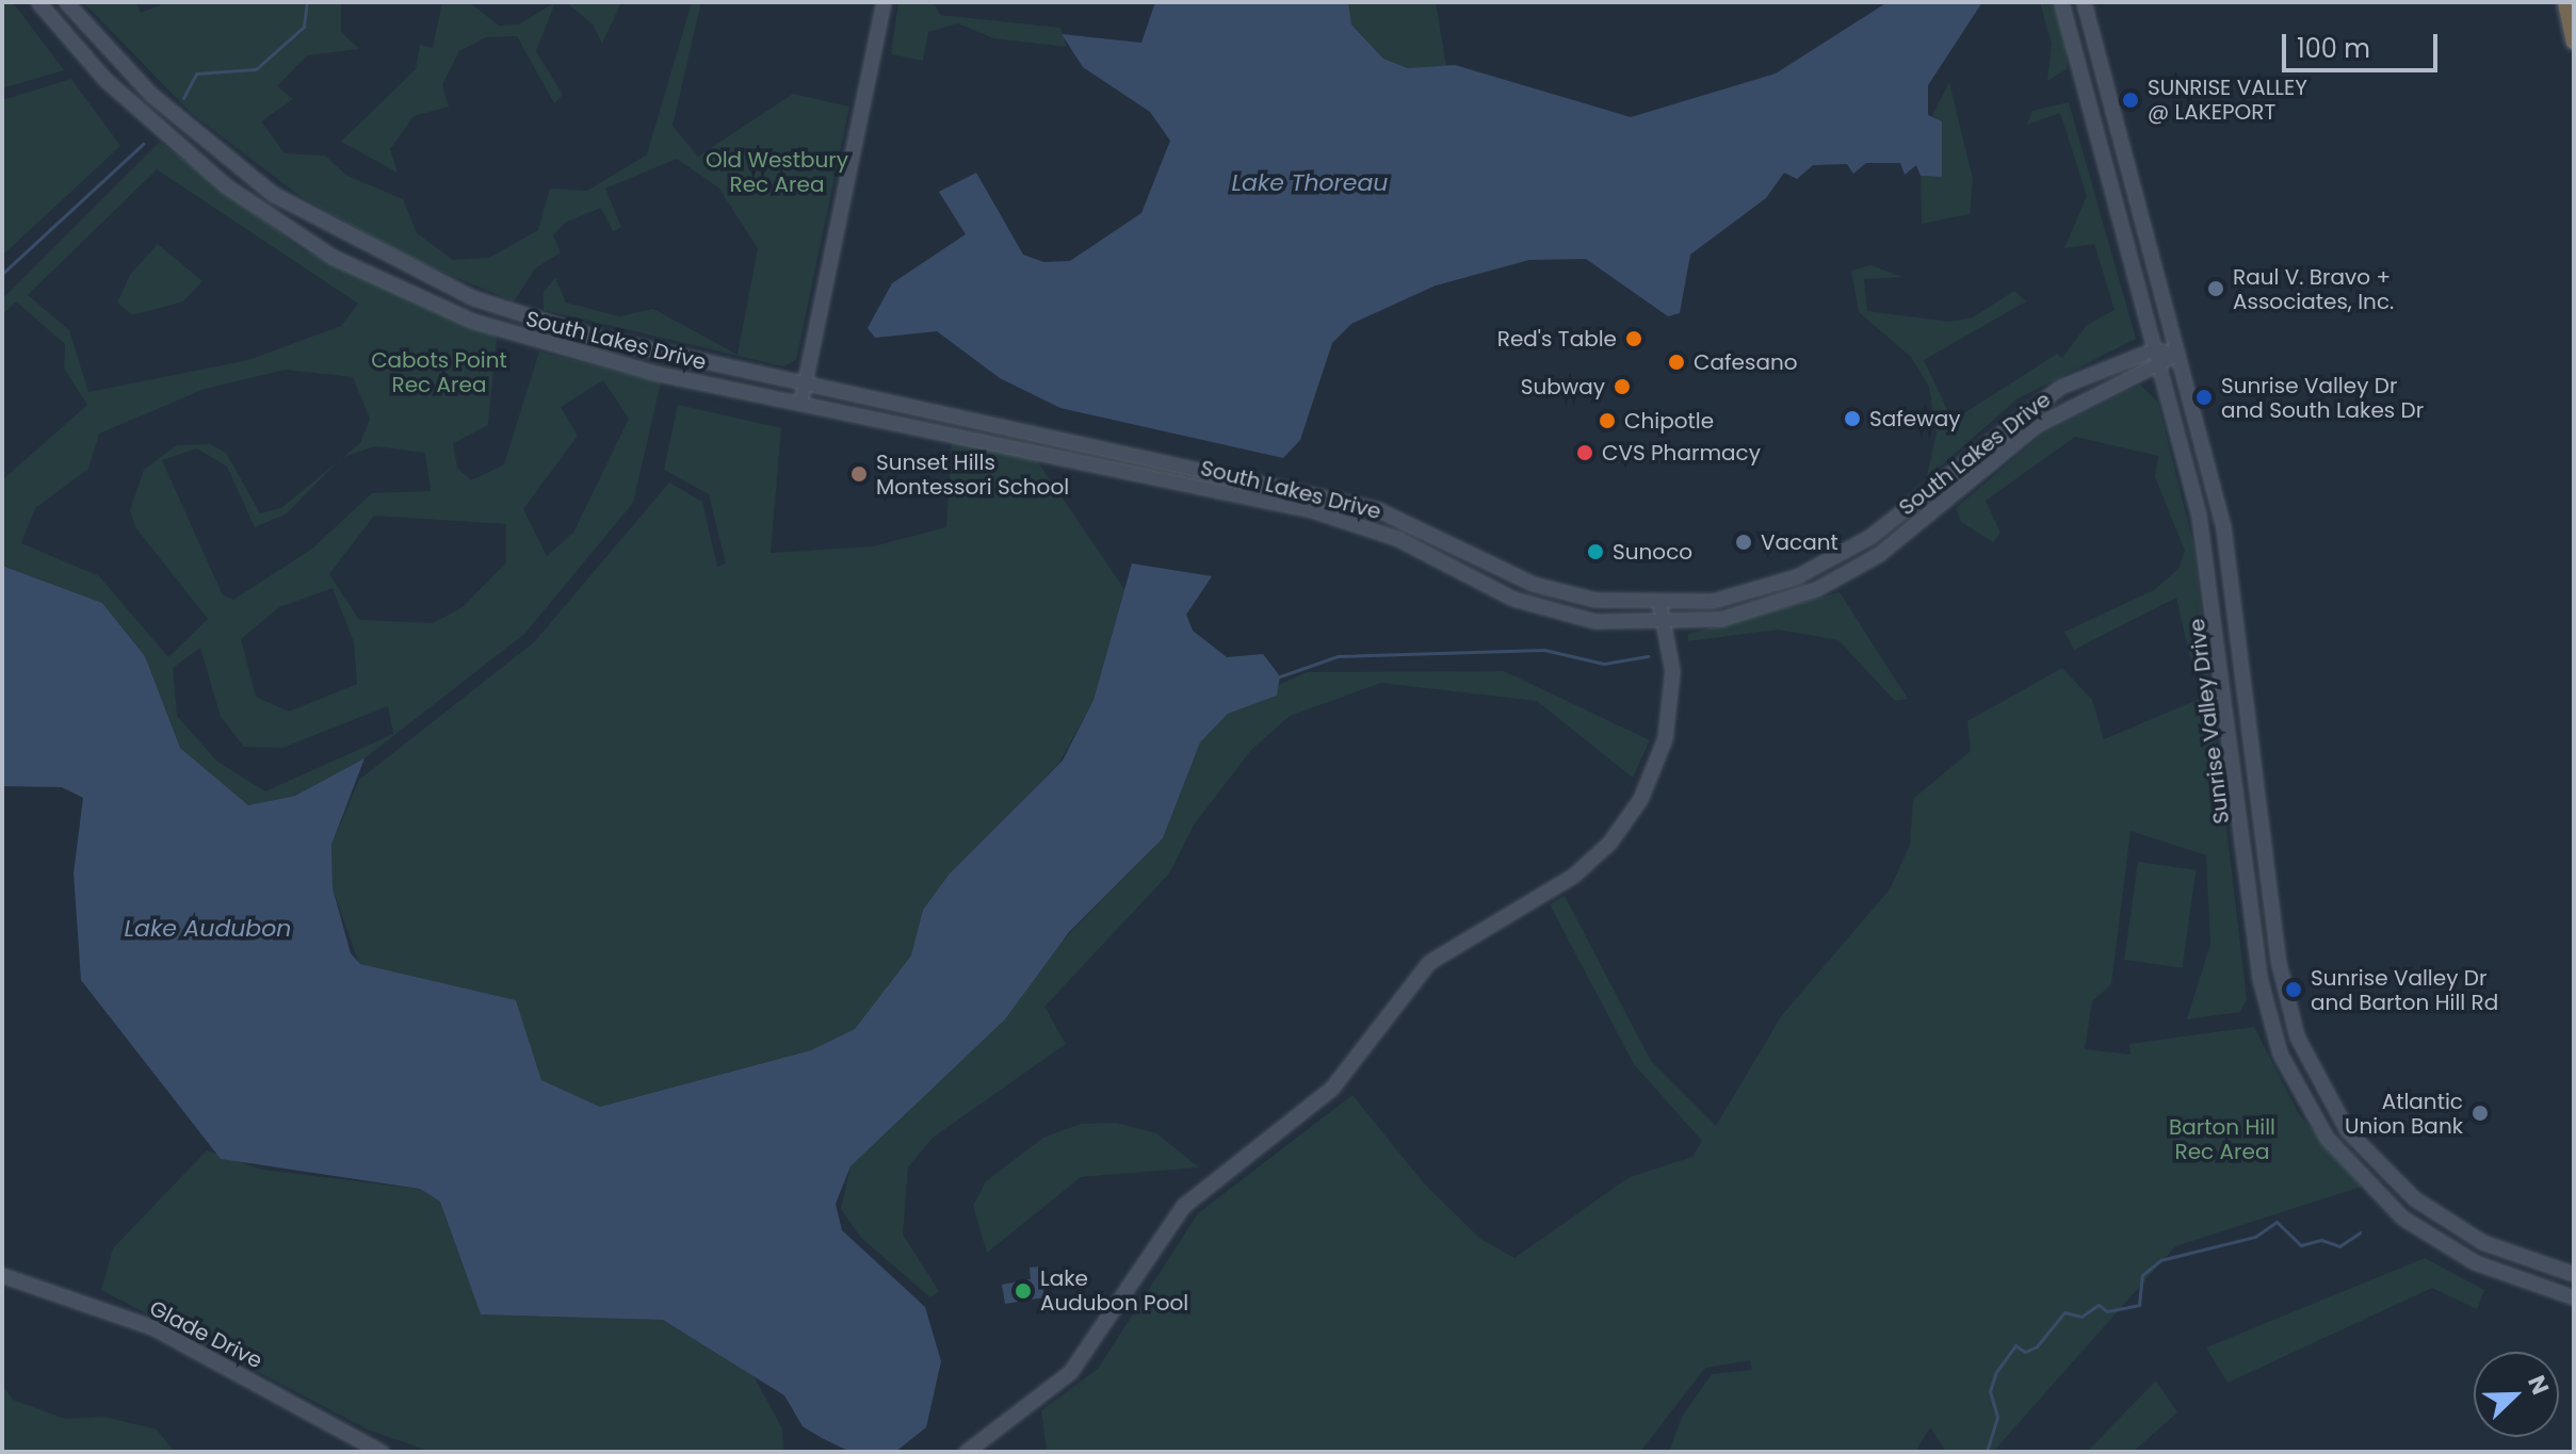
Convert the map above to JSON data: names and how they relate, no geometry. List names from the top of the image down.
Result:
{
  "streets": {
    "main road": ["South Lakes Drive", "Sunrise Valley Drive", "Glade Drive"]
  },
  "crossings": [
    ["South Lakes Drive", "Sunrise Valley Drive"]
  ],
  "water": ["Lake Thoreau", "Lake Audubon"],
  "parks": ["Old Westbury Rec Area", "Cabots Point Rec Area", "Barton Hill Rec Area"],
  "places": [
    "SUNRISE VALLEY @ LAKEPORT",
    "Raul V. Bravo + Associates, Inc.",
    "Red's Table",
    "Cafesano",
    "Subway",
    "Sunrise Valley Dr and South Lakes Dr",
    "Safeway",
    "Chipotle",
    "CVS Pharmacy",
    "Sunset Hills Montessori School",
    "Vacant",
    "Sunoco",
    "Sunrise Valley Dr and Barton Hill Rd",
    "Atlantic Union Bank",
    "Lake Audubon Pool"
  ],
  "scale_bar": "100 m",
  "north": "top right"
}
